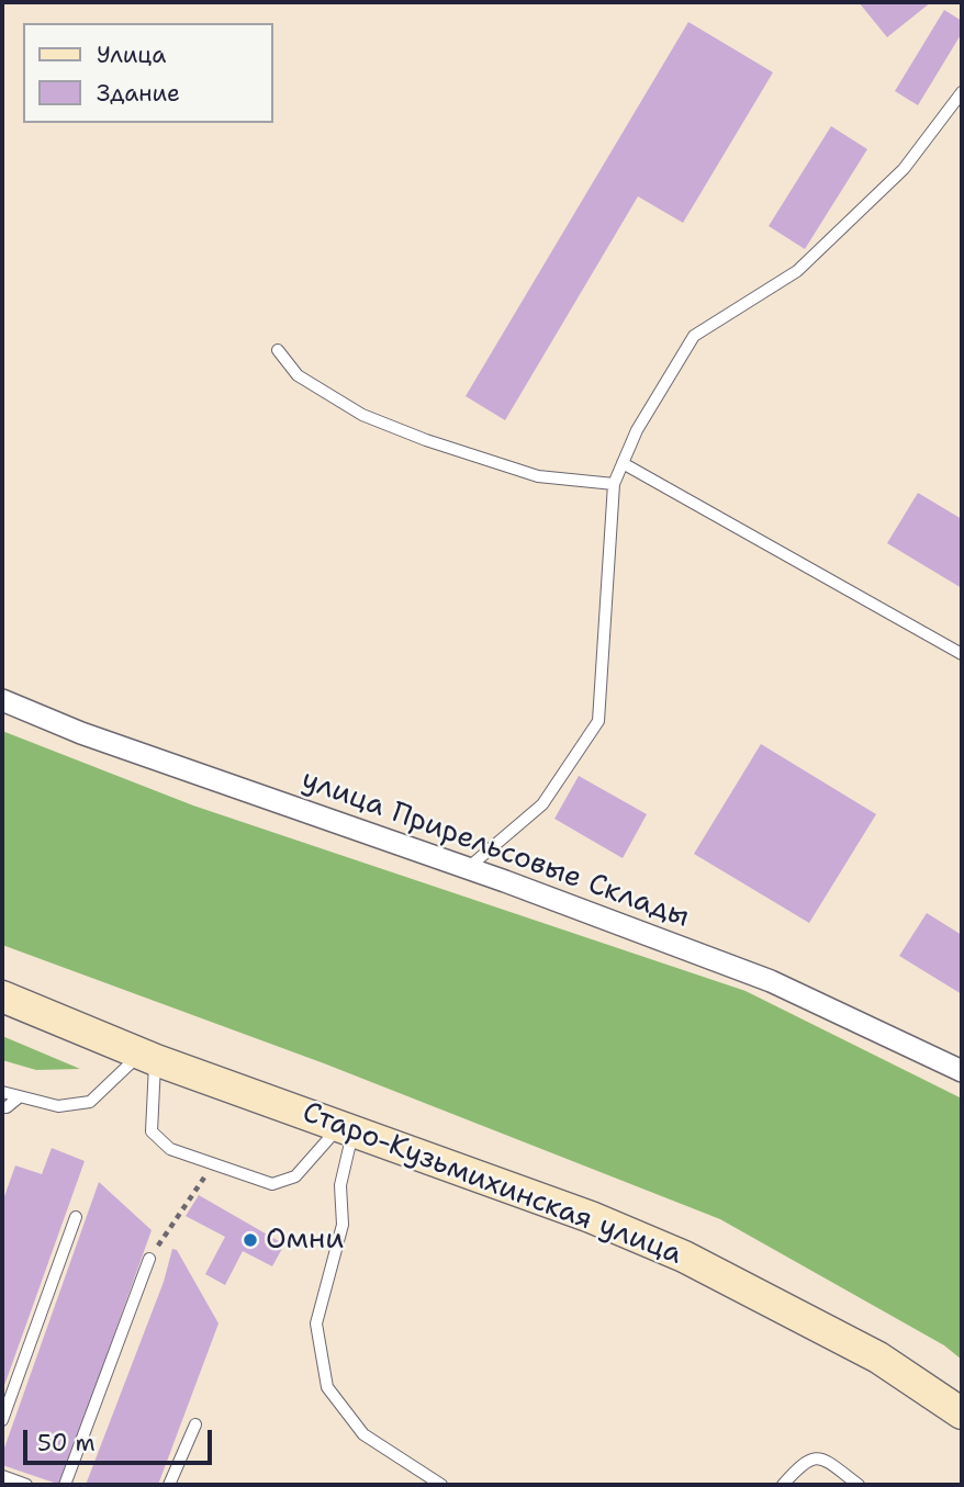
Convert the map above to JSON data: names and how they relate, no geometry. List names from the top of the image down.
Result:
{
  "streets": {
    "main road": ["Старо-Кузьмихинская улица"],
    "street": ["улица Прирельсовые Склады"]
  },
  "places": ["Омни"],
  "legend": ["Улица", "Здание"],
  "scale_bar": "50 m"
}
